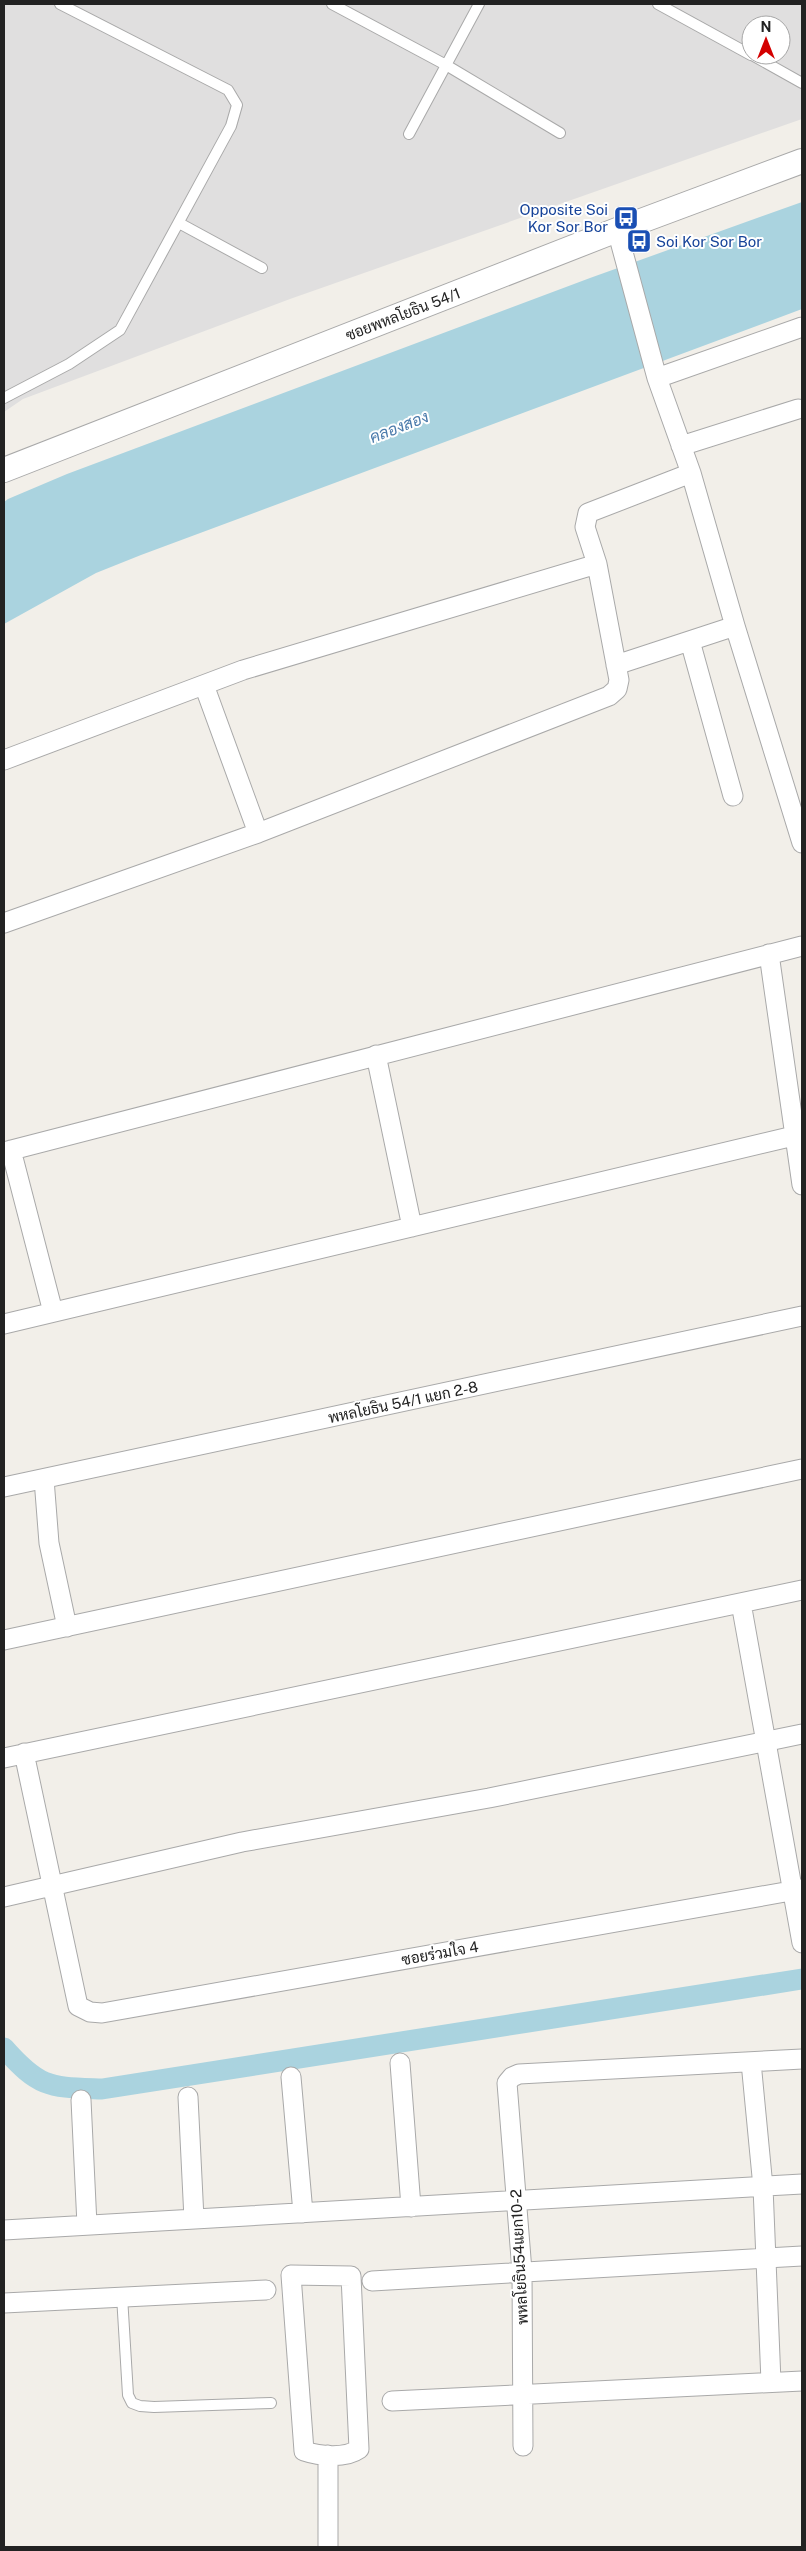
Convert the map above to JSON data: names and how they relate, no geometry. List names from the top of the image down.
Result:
{
  "streets": {
    "street": [
      "ซอยพหลโยธิน 54/1",
      "พหลโยธิน 54/1 แยก 2-8",
      "ซอยร่วมใจ 4",
      "พหลโยธิน54แยก10-2"
    ]
  },
  "water": ["คลองสอง"],
  "places": {
    "bus stop": ["Opposite Soi Kor Sor Bor", "Soi Kor Sor Bor"]
  },
  "north": "top"
}
